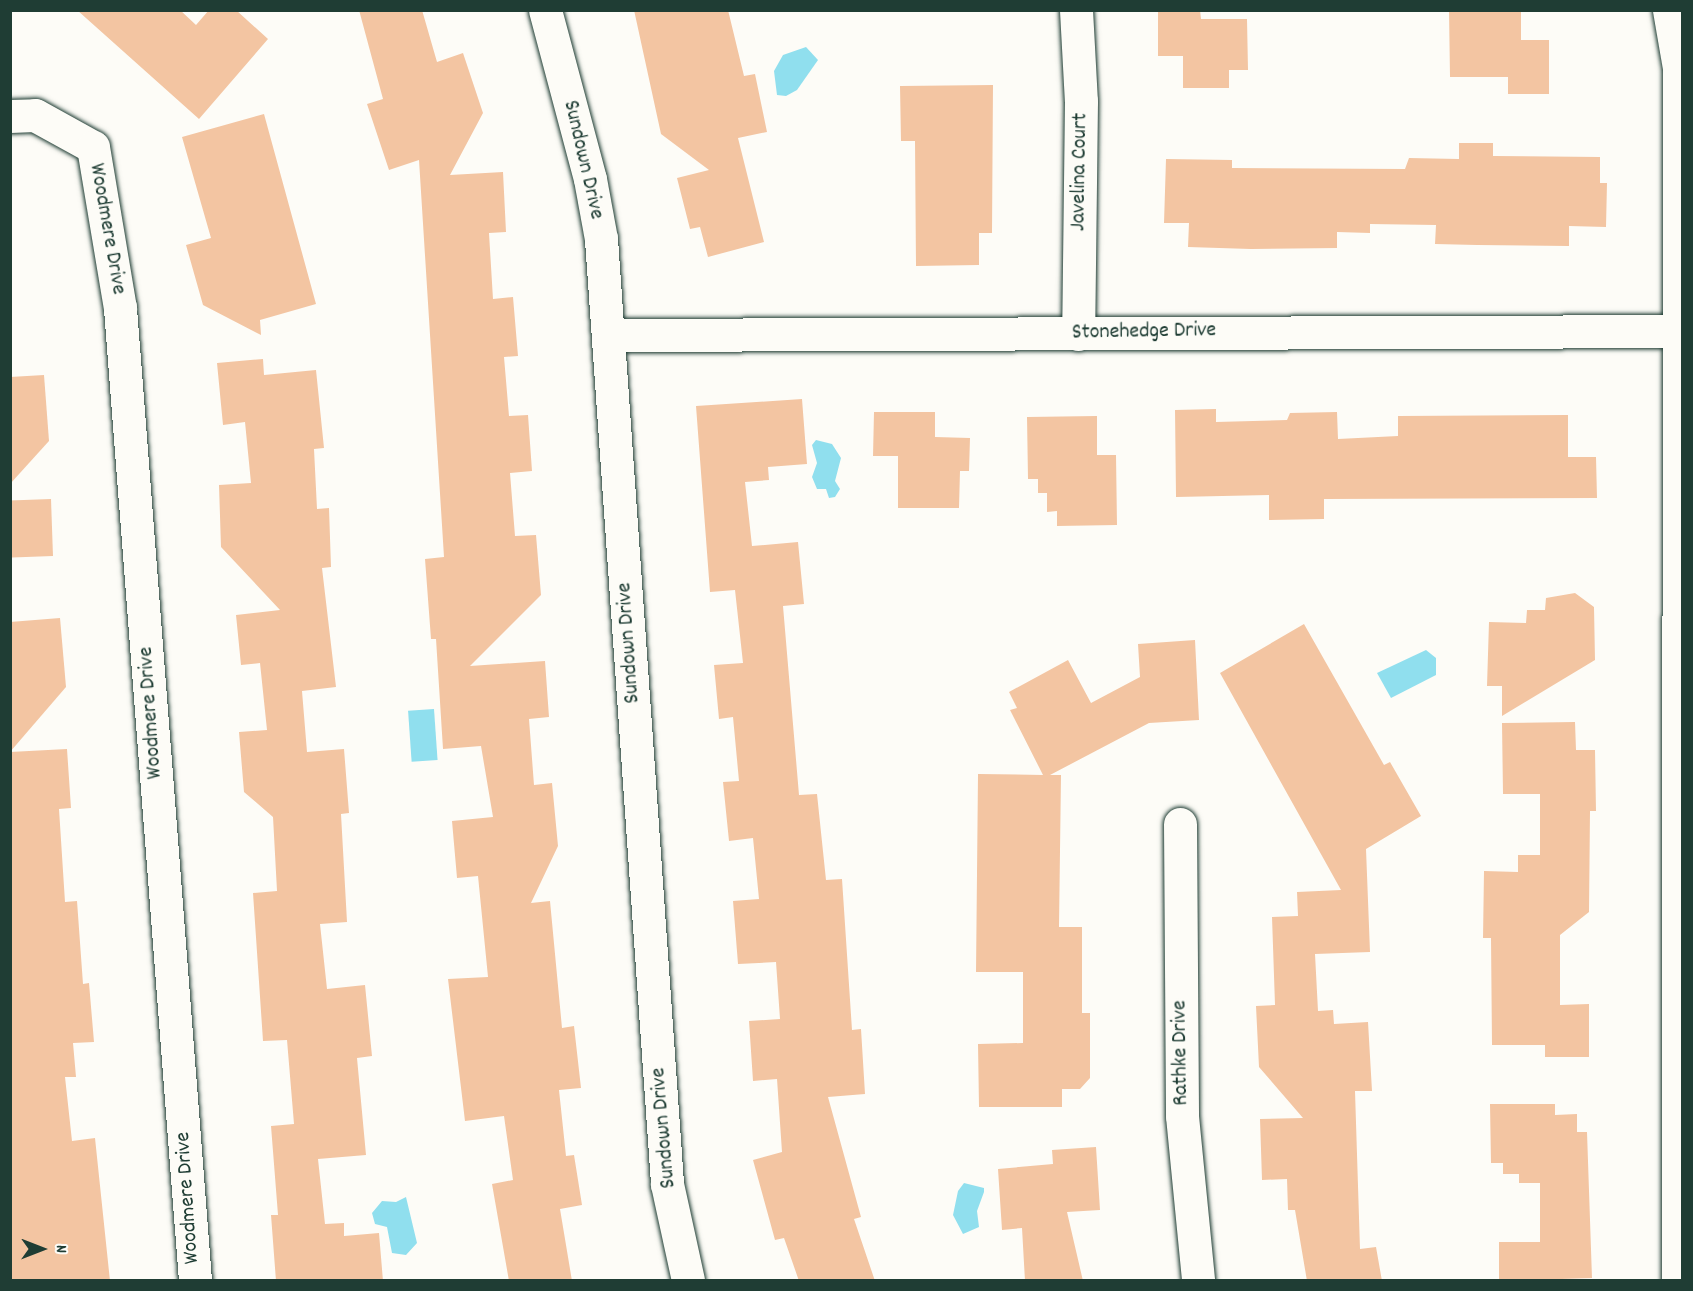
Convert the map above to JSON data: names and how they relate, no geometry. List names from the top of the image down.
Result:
{
  "streets": {
    "street": [
      "Sundown Drive",
      "Javelina Court",
      "Woodmere Drive",
      "Stonehedge Drive",
      "Rathke Drive"
    ]
  },
  "crossings": [
    ["Sundown Drive", "Stonehedge Drive"],
    ["Javelina Court", "Stonehedge Drive"]
  ],
  "north": "right"
}
